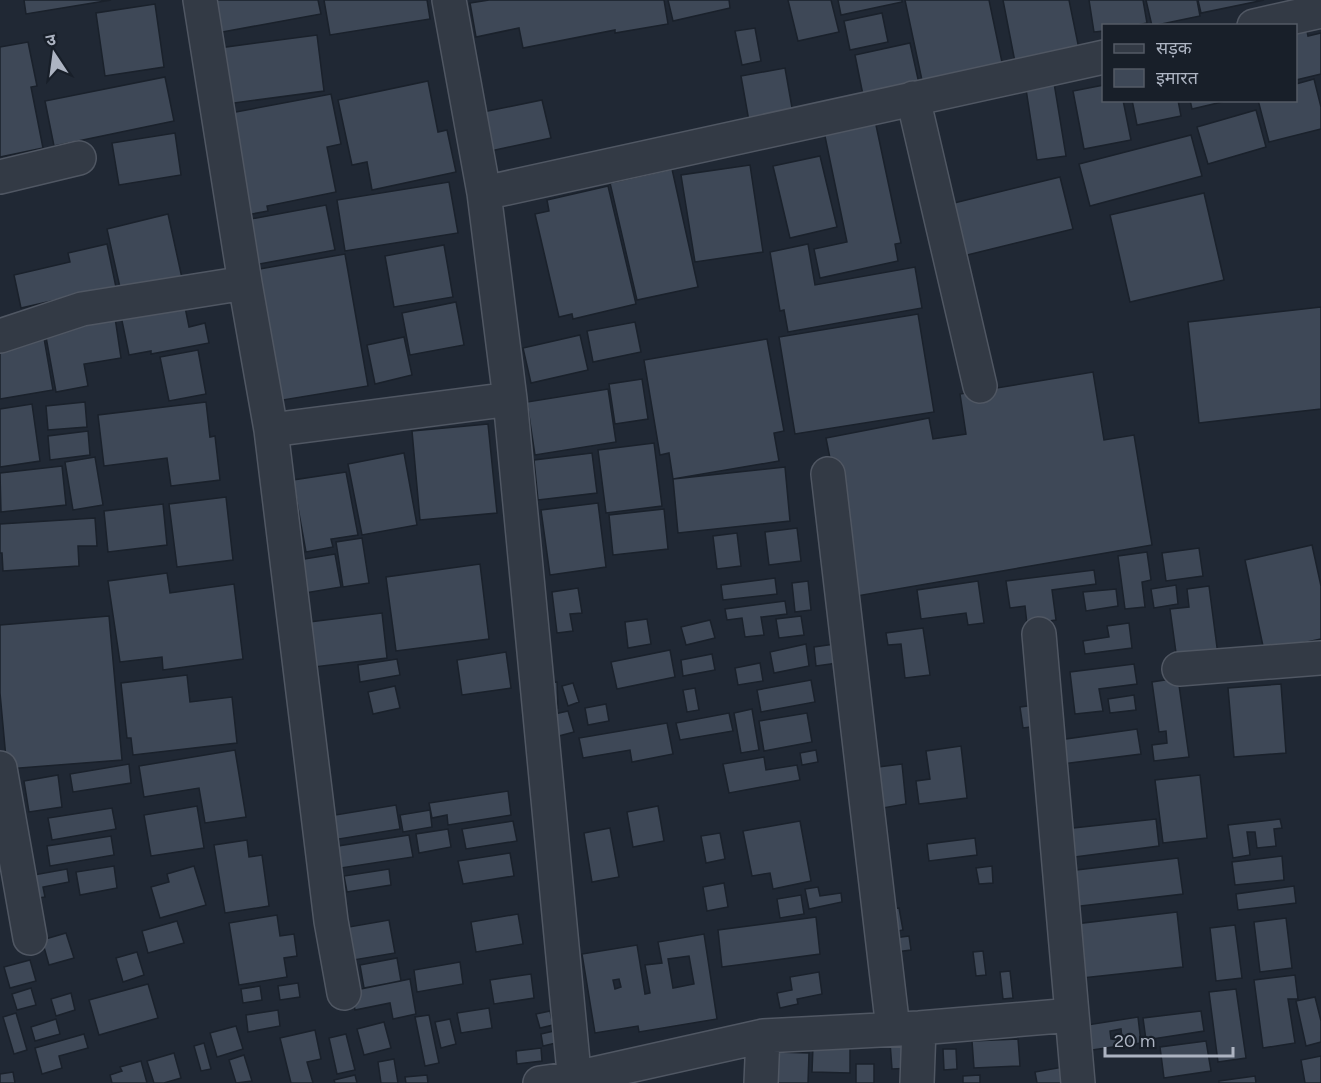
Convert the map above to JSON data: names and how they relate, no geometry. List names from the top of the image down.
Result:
{
  "legend": ["सड़क", "इमारत"],
  "scale_bar": "20 m",
  "north": "top"
}
